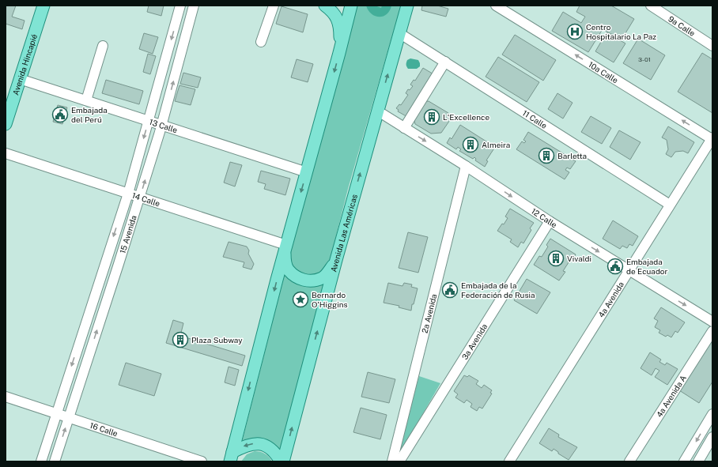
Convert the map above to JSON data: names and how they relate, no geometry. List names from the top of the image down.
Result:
{
  "streets": {
    "main road": ["Avenida Hincapié", "Avenida Las Américas"],
    "street": [
      "9a Calle",
      "10a Calle",
      "11 Calle",
      "13 Calle",
      "14 Calle",
      "12 Calle",
      "15 Avenida",
      "4a Avenida",
      "2a Avenida",
      "3a Avenida",
      "4a Avenida A",
      "16 Calle"
    ]
  },
  "crossings": [
    ["Avenida Hincapié", "13 Calle"],
    ["10a Calle", "4a Avenida"],
    ["11 Calle", "Avenida Las Américas"],
    ["11 Calle", "4a Avenida"],
    ["13 Calle", "15 Avenida"],
    ["14 Calle", "15 Avenida"],
    ["12 Calle", "Avenida Las Américas"],
    ["12 Calle", "4a Avenida"],
    ["12 Calle", "2a Avenida"],
    ["12 Calle", "3a Avenida"],
    ["15 Avenida", "16 Calle"]
  ],
  "one_way": ["10a Calle", "12 Calle"],
  "places": {
    "hospital": ["Centro Hospitalario La Paz"],
    "public building": ["Embajada del Perú", "Embajada de Ecuador", "Embajada de la Federación de Rusia"],
    "building": [
      "L'Excellence",
      "Almeira",
      "Barletta",
      "Vivaldi",
      "Plaza Subway"
    ],
    "place": ["Bernardo O'Higgins"]
  },
  "house_numbers": ["3-01"]
}
